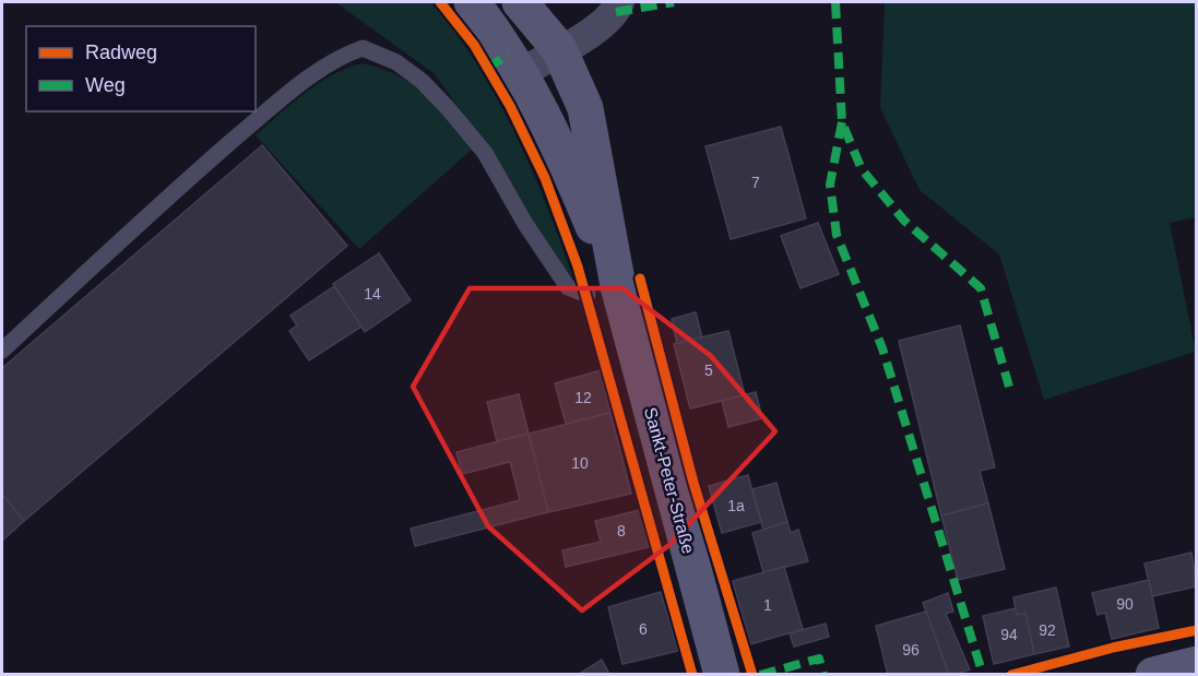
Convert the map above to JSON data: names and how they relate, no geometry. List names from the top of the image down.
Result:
{
  "streets": {
    "street": ["Sankt-Peter-Straße"]
  },
  "house_numbers": [
    "7",
    "14",
    "5",
    "12",
    "10",
    "1a",
    "8",
    "90",
    "1",
    "6",
    "92",
    "94",
    "96"
  ],
  "legend": ["Radweg", "Weg"]
}
